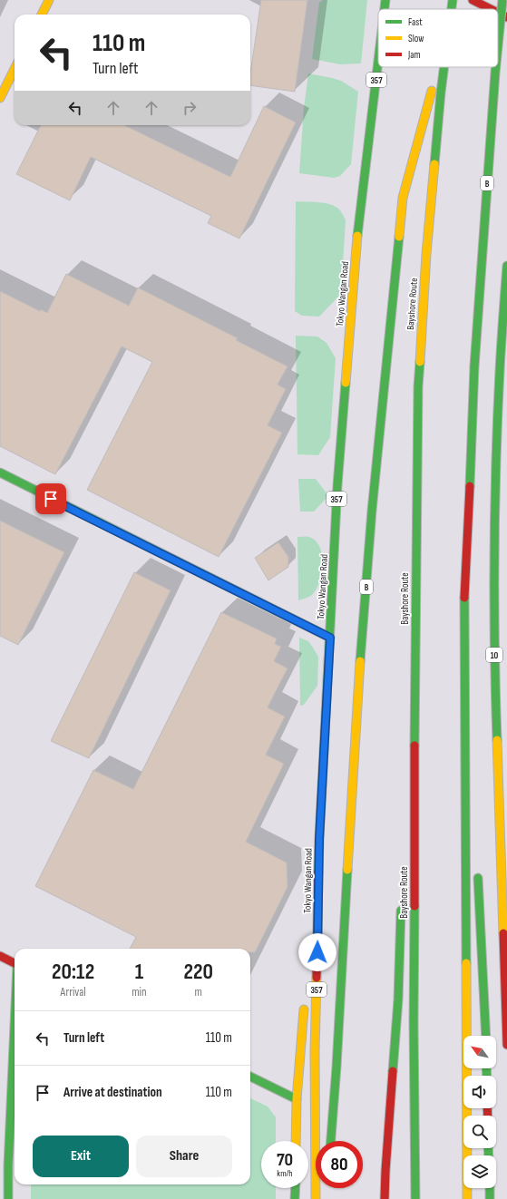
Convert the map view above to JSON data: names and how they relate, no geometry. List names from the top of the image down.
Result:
{
  "streets": {
    "main road": [
      "357",
      "B",
      "Tokyo Wangan Road",
      "Bayshore Route",
      "10"
    ]
  },
  "legend": ["Fast", "Slow", "Jam"],
  "north": "top left",
  "page": {
    "turn": ["110 m", "Turn left"],
    "eta": [
      "20:12",
      "Arrival",
      "1",
      "min",
      "220",
      "m"
    ],
    "list": [
      {
        "name": "Turn left",
        "value": "110 m"
      },
      {
        "name": "Arrive at destination",
        "value": "110 m"
      }
    ],
    "buttons": ["Exit", "Share"],
    "speed": "70 km/h",
    "limit": "80"
  }
}
